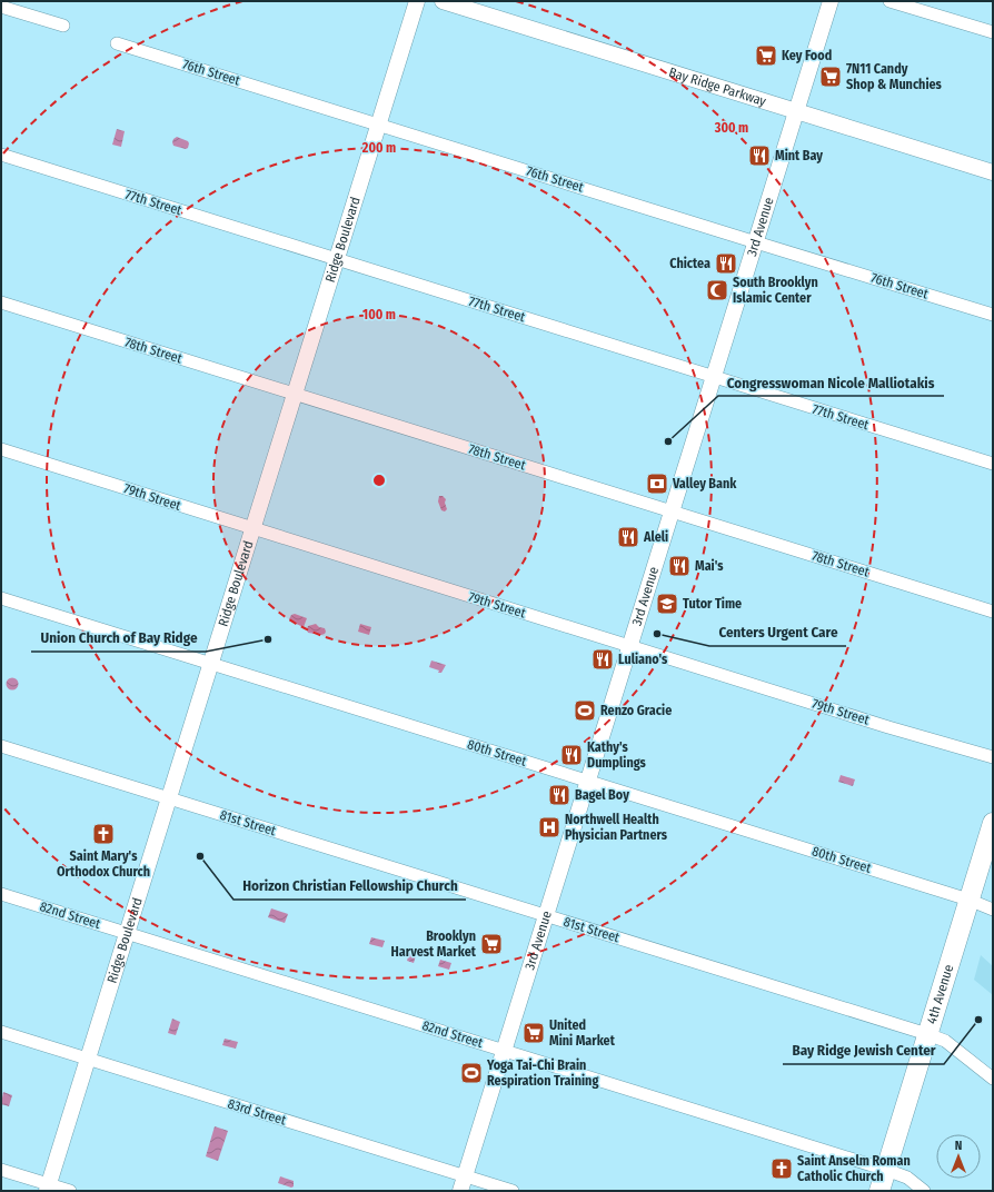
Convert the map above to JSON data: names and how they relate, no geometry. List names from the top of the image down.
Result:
{
  "streets": {
    "main road": ["4th Avenue"],
    "street": [
      "76th Street",
      "Bay Ridge Parkway",
      "77th Street",
      "3rd Avenue",
      "Ridge Boulevard",
      "78th Street",
      "79th Street",
      "80th Street",
      "81st Street",
      "82nd Street",
      "83rd Street"
    ]
  },
  "crossings": [
    ["76th Street", "3rd Avenue"],
    ["76th Street", "Ridge Boulevard"],
    ["Bay Ridge Parkway", "3rd Avenue"],
    ["77th Street", "3rd Avenue"],
    ["77th Street", "Ridge Boulevard"],
    ["3rd Avenue", "78th Street"],
    ["3rd Avenue", "79th Street"],
    ["3rd Avenue", "80th Street"],
    ["3rd Avenue", "81st Street"],
    ["3rd Avenue", "82nd Street"],
    ["3rd Avenue", "83rd Street"],
    ["Ridge Boulevard", "78th Street"],
    ["Ridge Boulevard", "79th Street"],
    ["Ridge Boulevard", "80th Street"],
    ["Ridge Boulevard", "81st Street"],
    ["Ridge Boulevard", "82nd Street"],
    ["Ridge Boulevard", "83rd Street"],
    ["80th Street", "4th Avenue"],
    ["81st Street", "4th Avenue"],
    ["82nd Street", "4th Avenue"]
  ],
  "places": {
    "supermarket": [
      "Key Food",
      "7N11 Candy Shop & Munchies",
      "Brooklyn Harvest Market",
      "United Mini Market"
    ],
    "restaurant": [
      "Mint Bay",
      "Chictea",
      "Aleli",
      "Mai's",
      "Luliano's",
      "Kathy's Dumplings",
      "Bagel Boy"
    ],
    "mosque": ["South Brooklyn Islamic Center"],
    "other": [
      "Congresswoman Nicole Malliotakis",
      "Centers Urgent Care",
      "Union Church of Bay Ridge",
      "Horizon Christian Fellowship Church",
      "Bay Ridge Jewish Center"
    ],
    "bank": ["Valley Bank"],
    "school or university": ["Tutor Time"],
    "sports": ["Renzo Gracie", "Yoga Tai-Chi Brain Respiration Training"],
    "hospital": ["Northwell Health Physician Partners"],
    "church": ["Saint Mary's Orthodox Church", "Saint Anselm Roman Catholic Church"]
  },
  "north": "top",
  "rings": ["300 m", "200 m", "100 m"]
}
